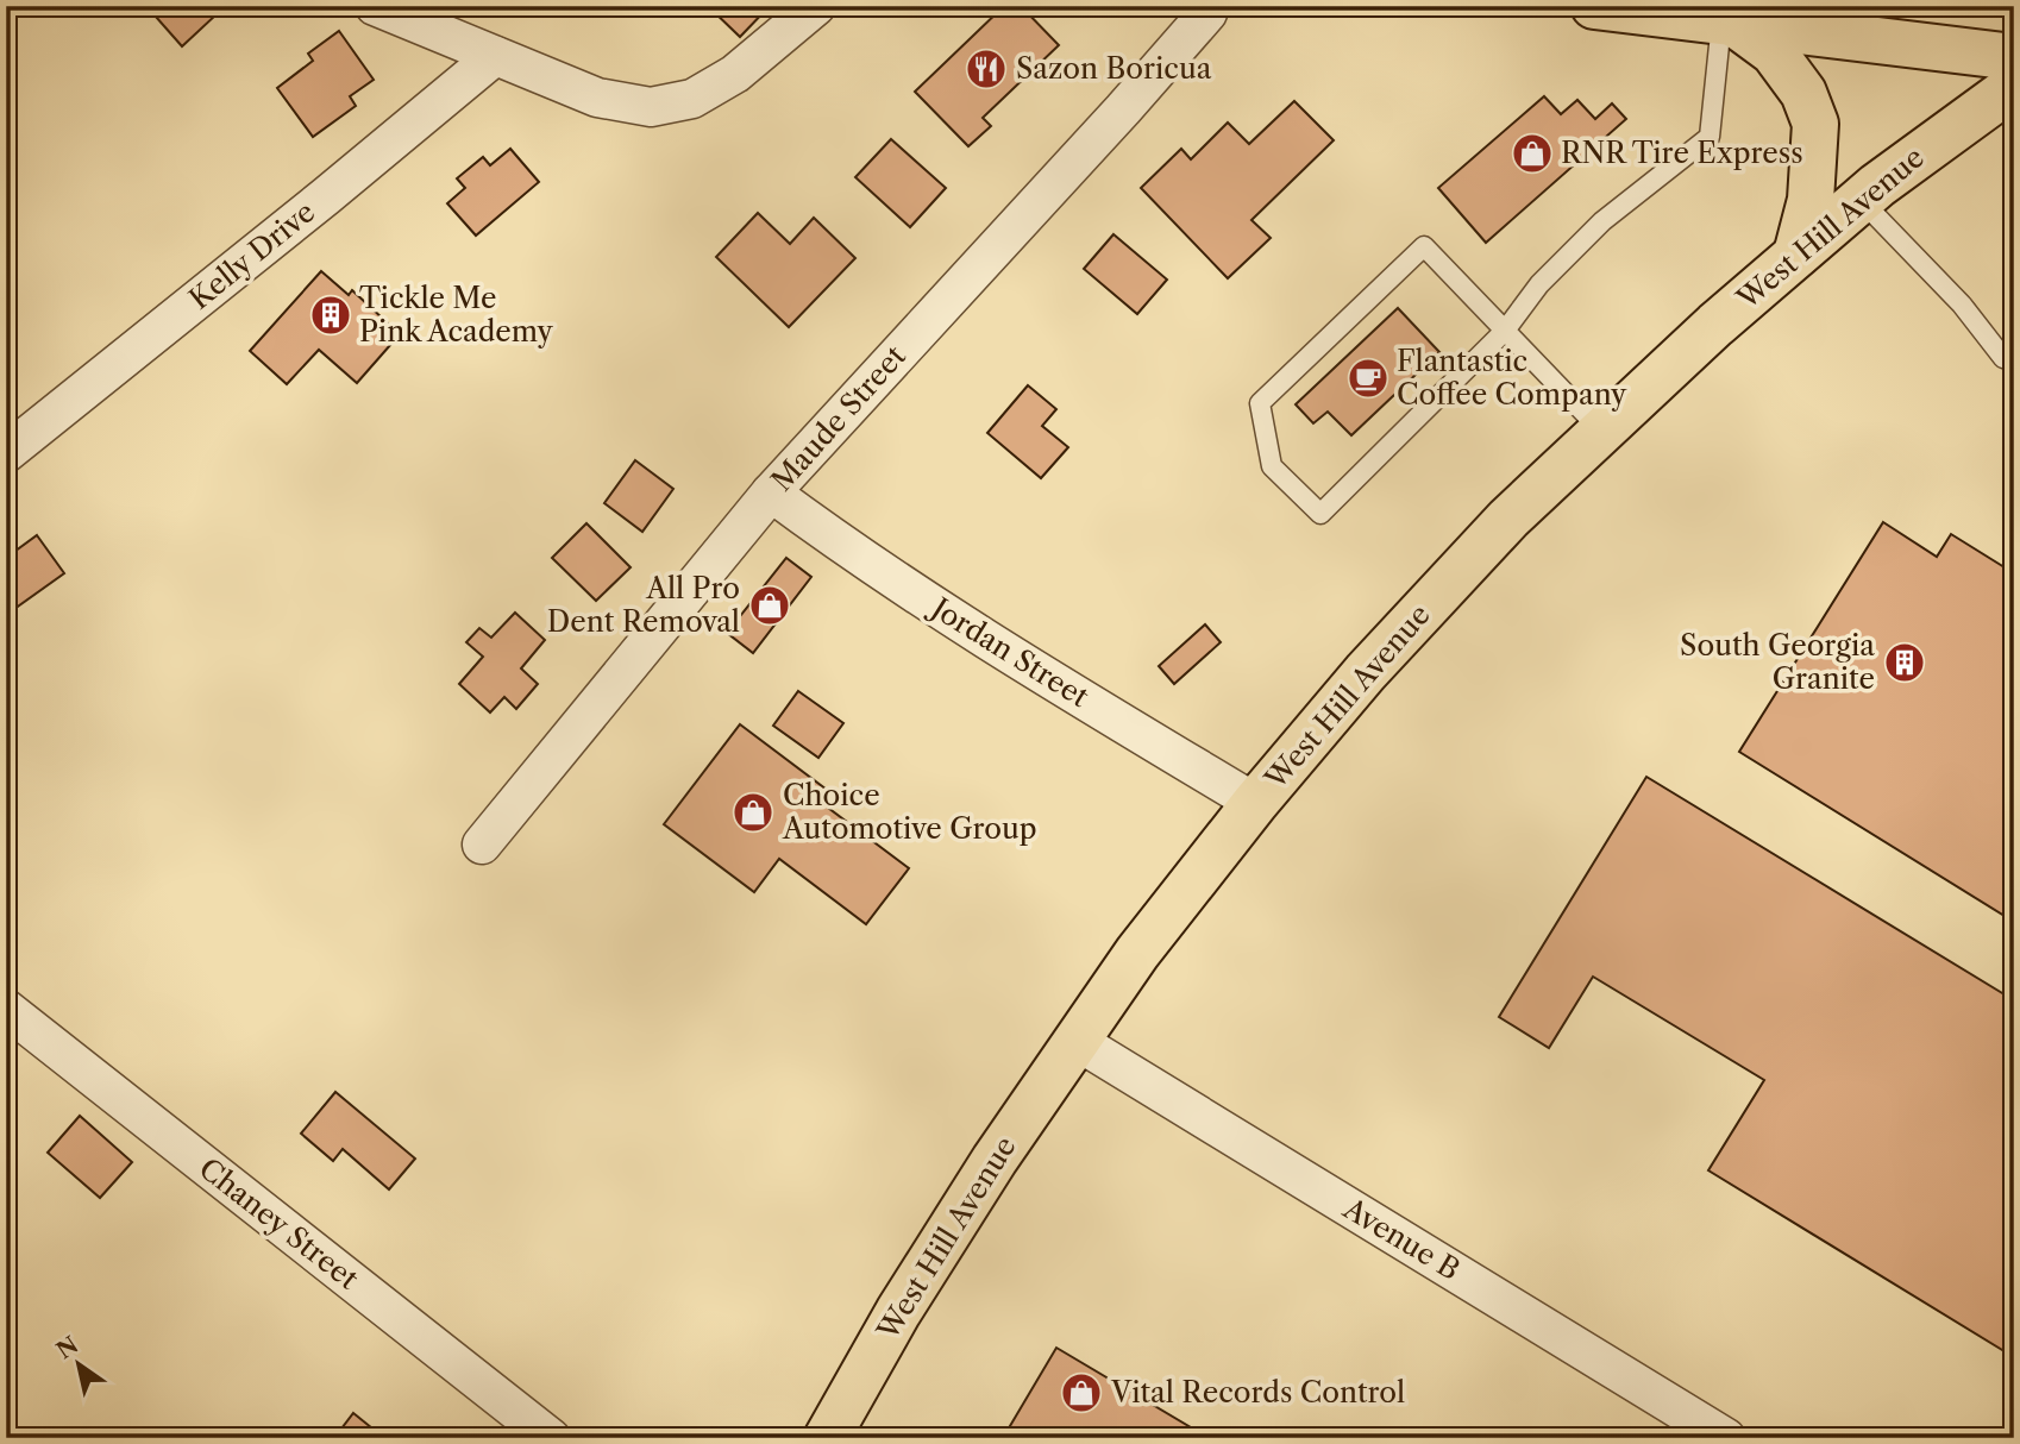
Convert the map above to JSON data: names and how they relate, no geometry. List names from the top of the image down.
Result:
{
  "streets": {
    "main road": ["West Hill Avenue"],
    "street": [
      "Kelly Drive",
      "Maude Street",
      "Jordan Street",
      "Chaney Street",
      "Avenue B"
    ]
  },
  "crossings": [
    ["West Hill Avenue", "Jordan Street"],
    ["West Hill Avenue", "Avenue B"],
    ["Maude Street", "Jordan Street"]
  ],
  "places": {
    "restaurant": ["Sazon Boricua"],
    "shop": [
      "RNR Tire Express",
      "All Pro Dent Removal",
      "Choice Automotive Group",
      "Vital Records Control"
    ],
    "building": ["Tickle Me Pink Academy", "South Georgia Granite"],
    "cafe": ["Flantastic Coffee Company"]
  },
  "north": "top left"
}
